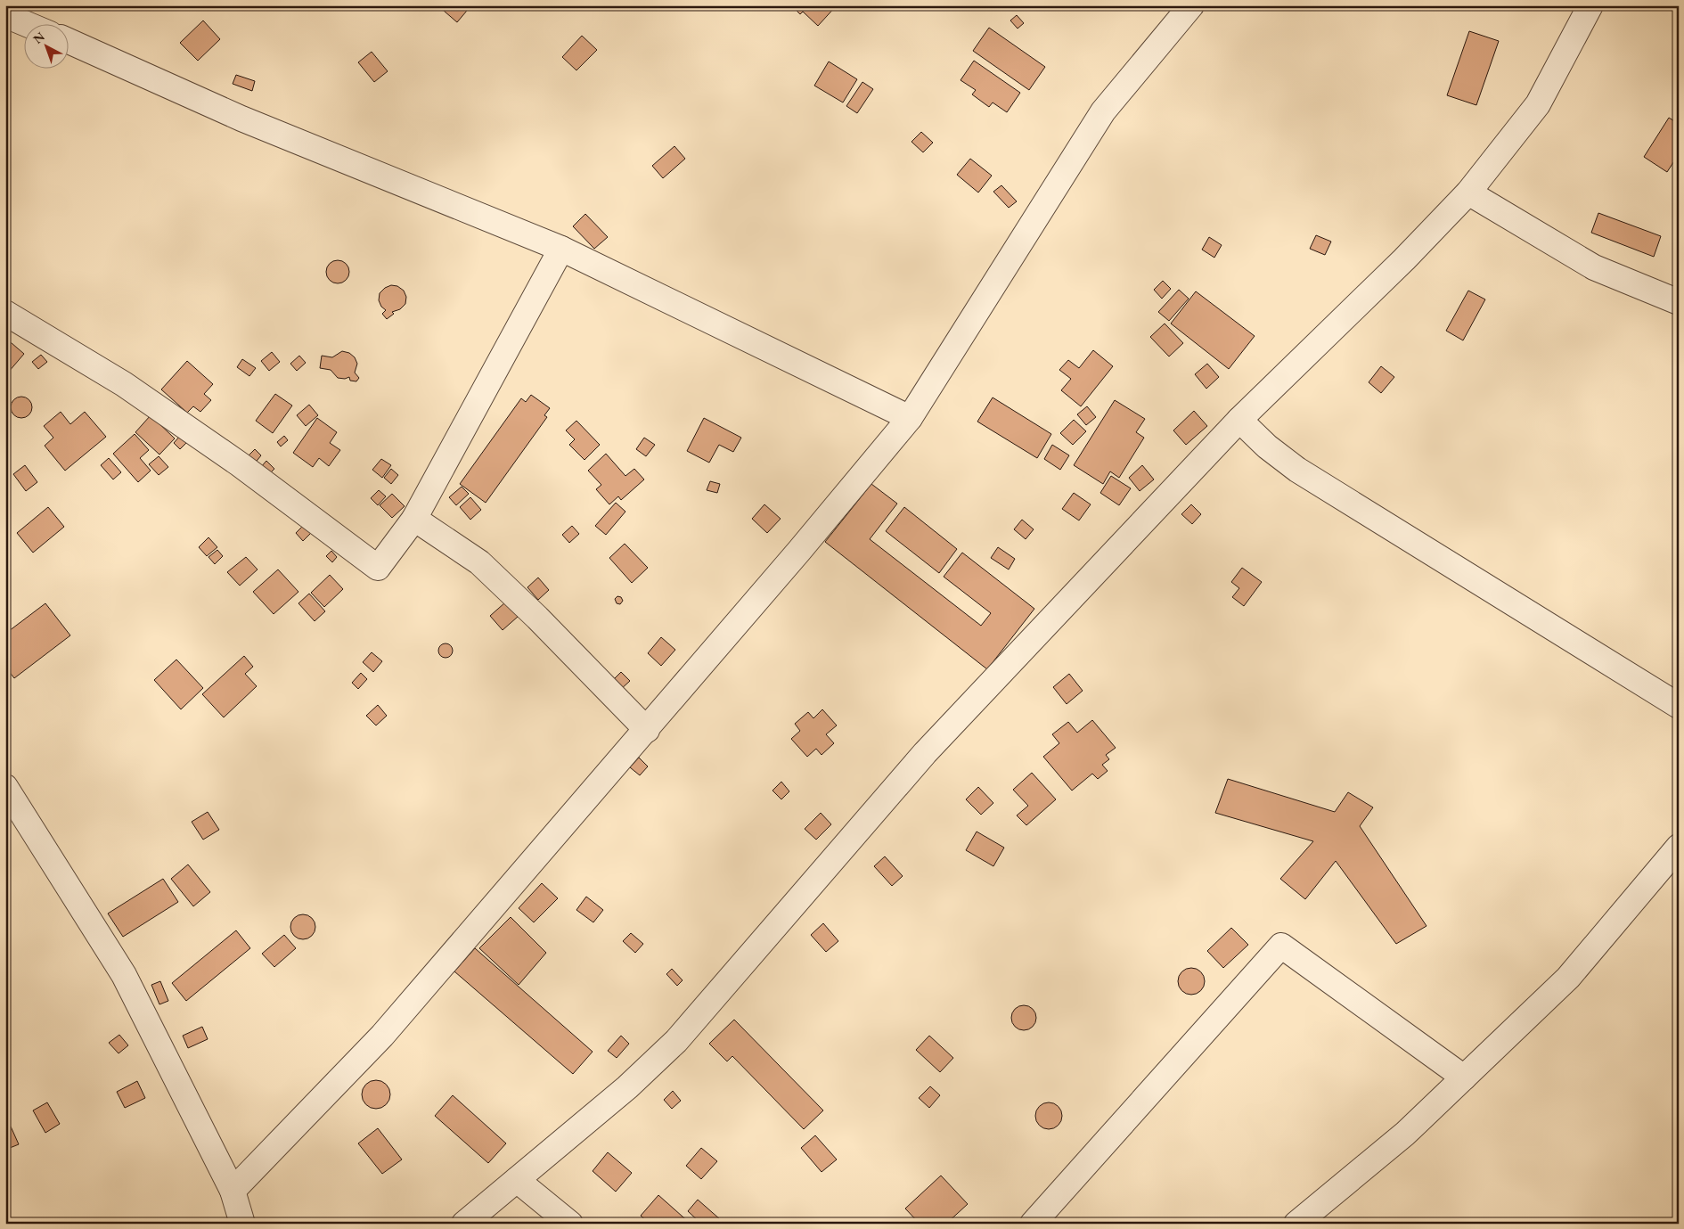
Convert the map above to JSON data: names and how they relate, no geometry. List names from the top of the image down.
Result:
{
  "north": "top left"
}
